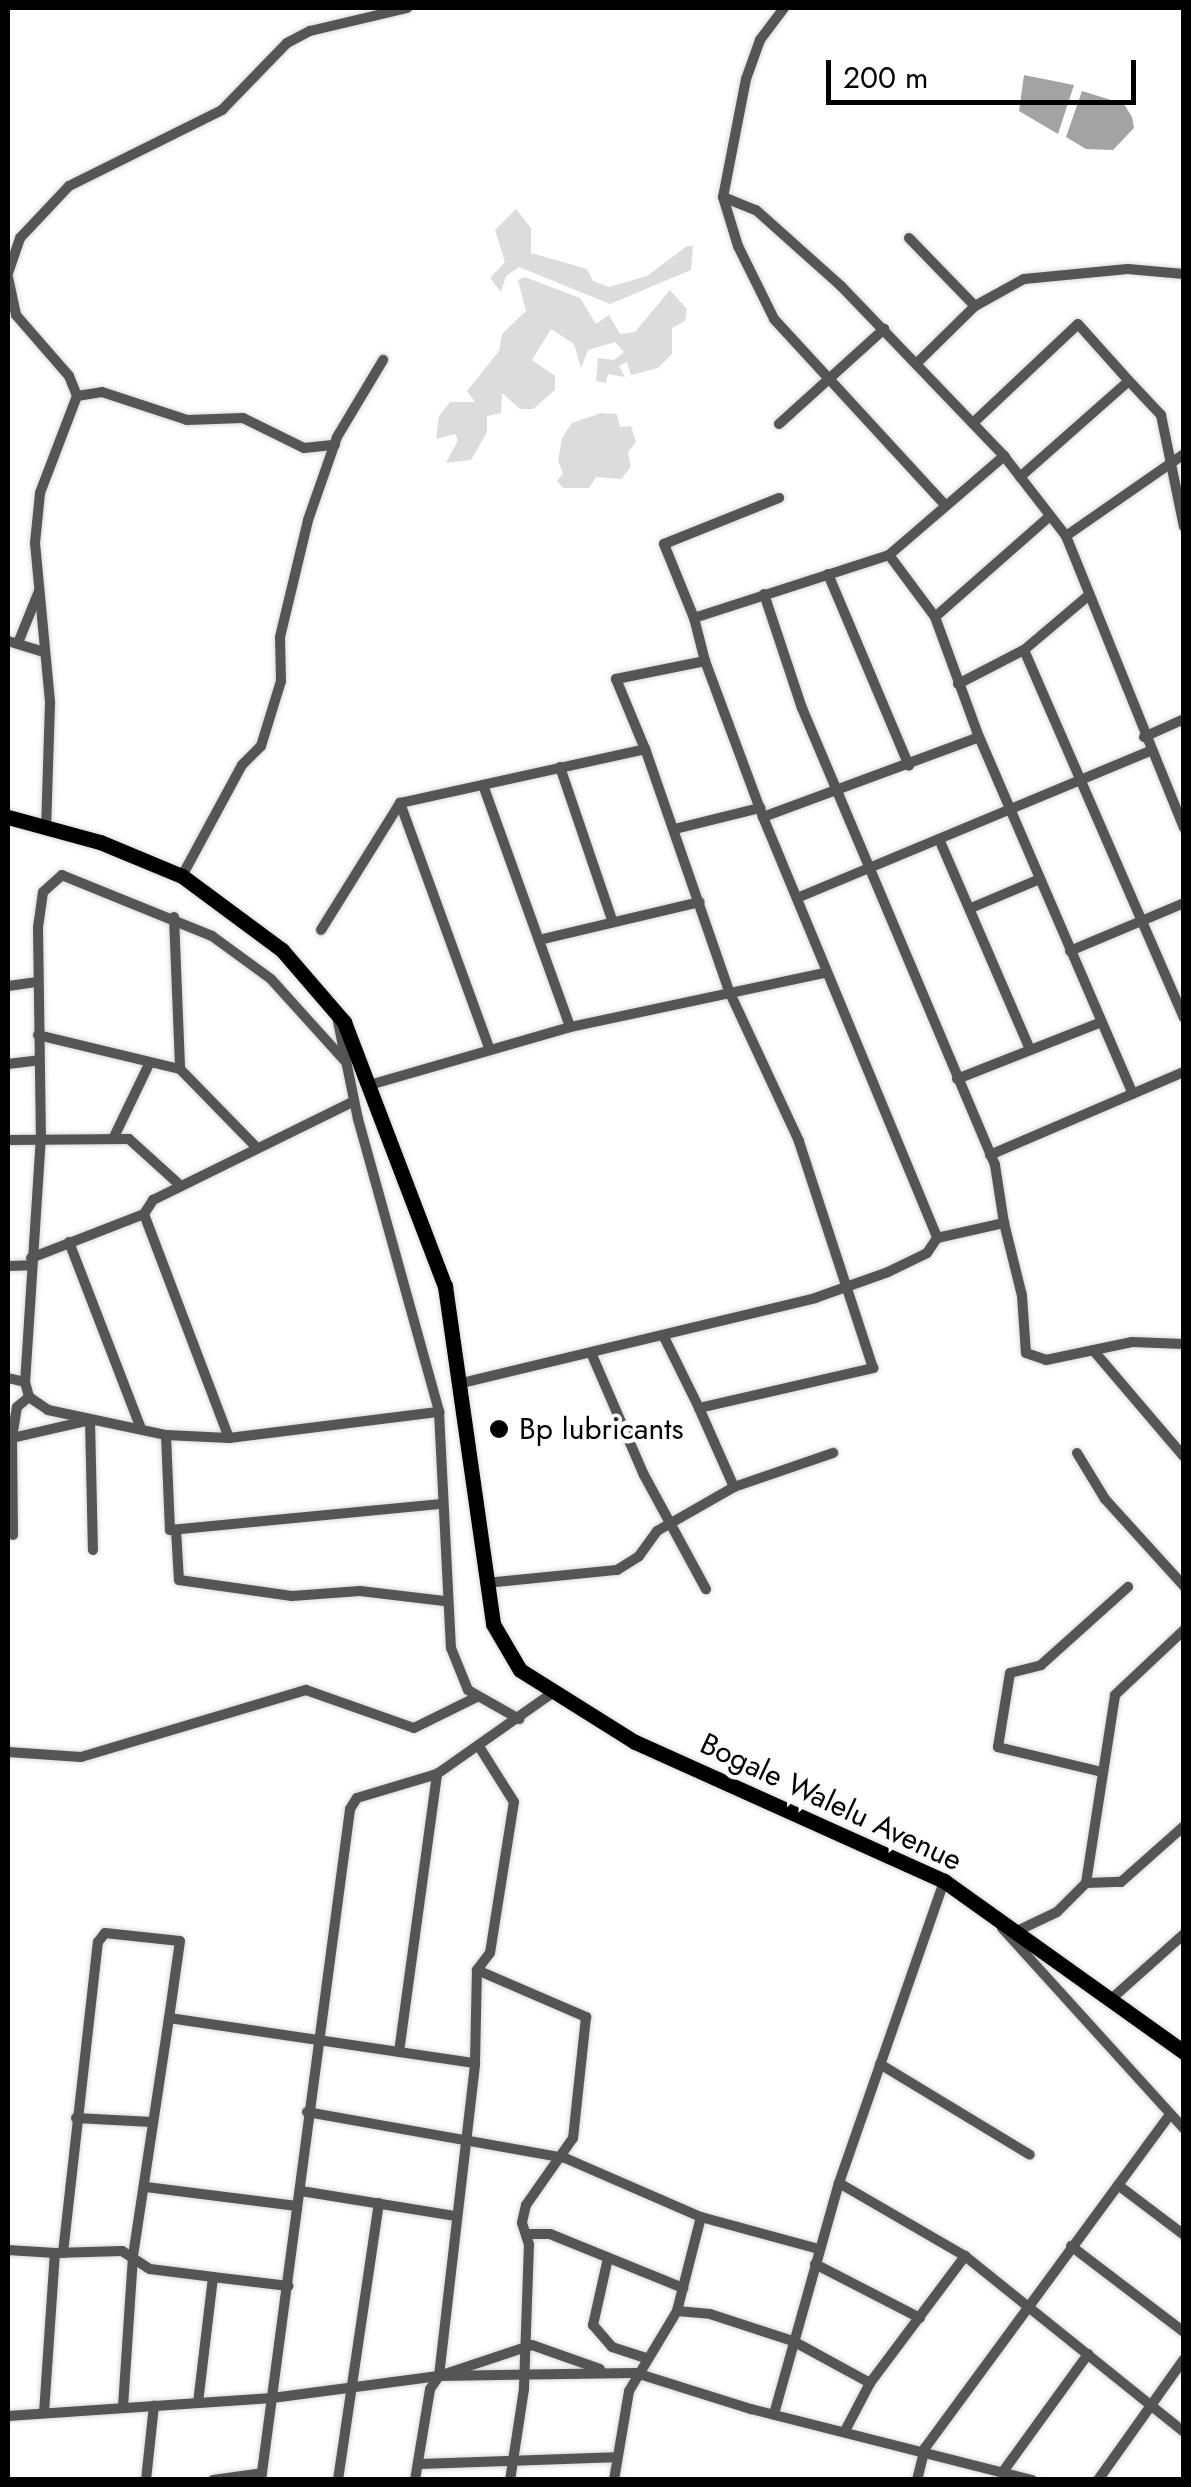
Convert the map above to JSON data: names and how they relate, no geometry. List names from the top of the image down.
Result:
{
  "streets": {
    "highway": ["Bogale Walelu Avenue"]
  },
  "places": ["Bp lubricants"],
  "scale_bar": "200 m"
}
